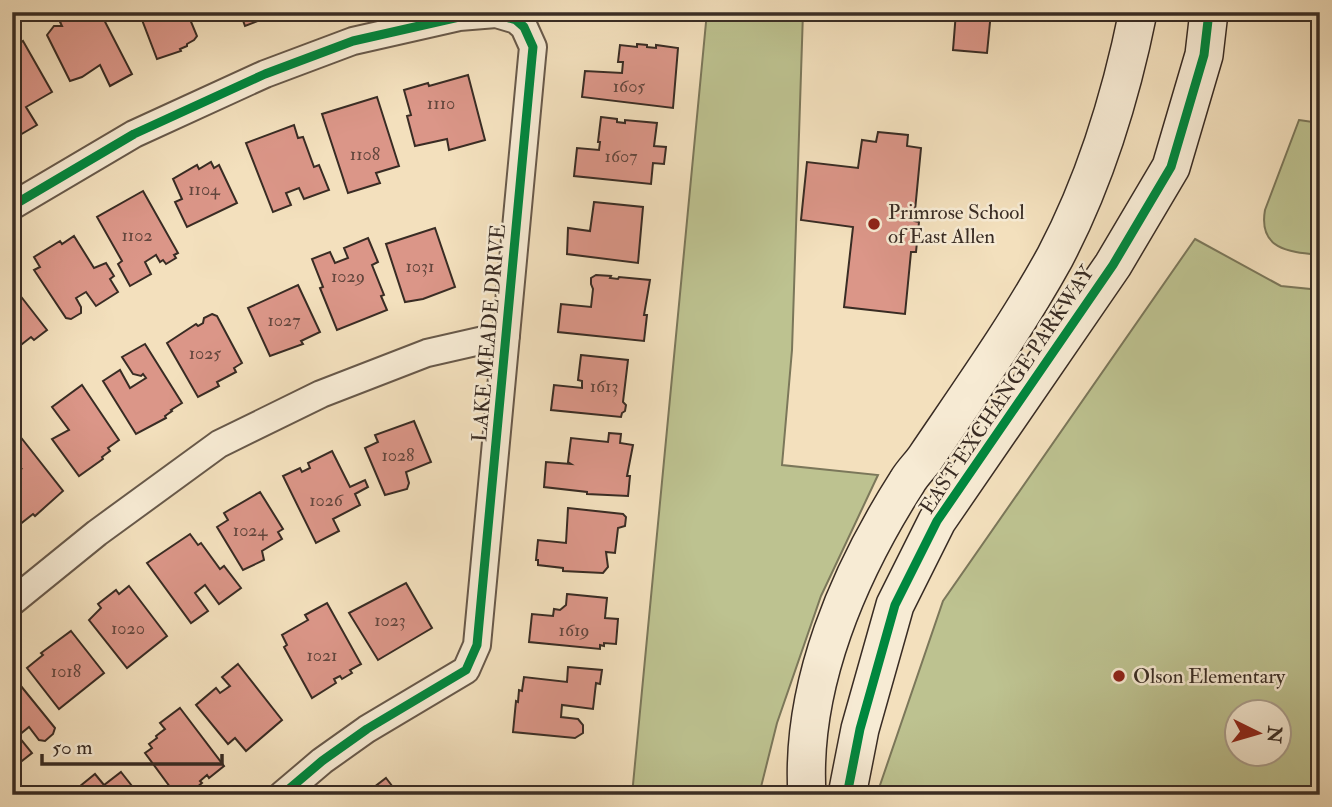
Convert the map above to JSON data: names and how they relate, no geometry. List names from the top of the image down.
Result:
{
  "streets": {
    "street": ["LAKE MEADE DRIVE", "EAST EXCHANGE PARKWAY"]
  },
  "places": ["Primrose School of East Allen", "Olson Elementary"],
  "house_numbers": [
    "1605",
    "1110",
    "1108",
    "1607",
    "1104",
    "1102",
    "1031",
    "1029",
    "1027",
    "1025",
    "1613",
    "1028",
    "1026",
    "1024",
    "1023",
    "1020",
    "1619",
    "1021",
    "1018"
  ],
  "scale_bar": "50 m",
  "north": "right"
}
